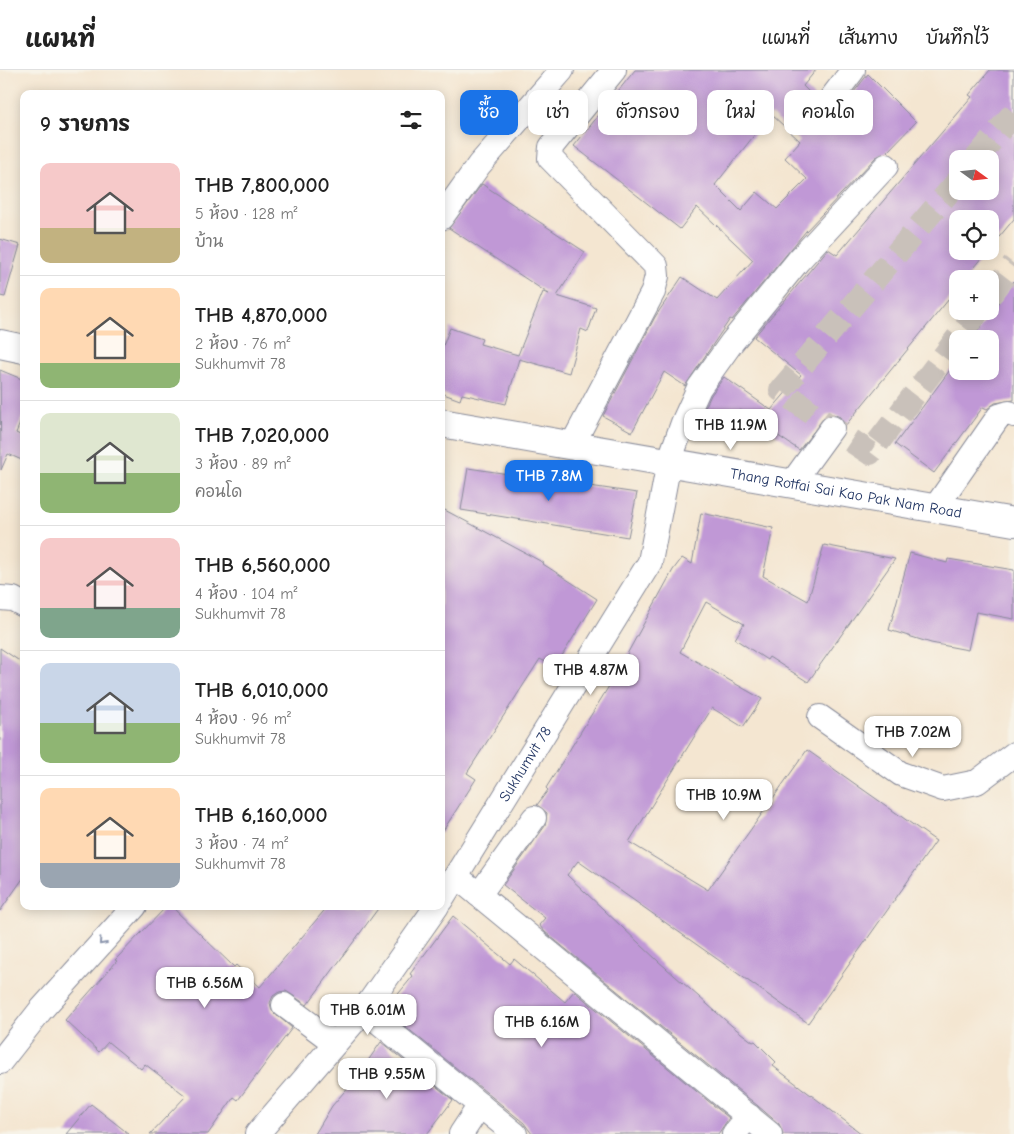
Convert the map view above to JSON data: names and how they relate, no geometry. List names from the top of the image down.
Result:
{
  "streets": {
    "main road": ["Thang Rotfai Sai Kao Pak Nam Road"],
    "street": ["Sukhumvit 78"]
  },
  "crossings": [
    ["Thang Rotfai Sai Kao Pak Nam Road", "Sukhumvit 78"]
  ],
  "north": "right",
  "page": {
    "header": "แผนที่",
    "nav": ["แผนที่", "เส้นทาง", "บันทึกไว้"],
    "chip": [
      "ซื้อ",
      "เช่า",
      "ตัวกรอง",
      "ใหม่",
      "คอนโด"
    ],
    "heading": "9 รายการ",
    "map_buttons": ["+", "−"],
    "list": [
      {
        "name": "THB 7,800,000",
        "note": "5 ห้อง · 128 m² · บ้าน"
      },
      {
        "name": "THB 4,870,000",
        "note": "2 ห้อง · 76 m² · Sukhumvit 78"
      },
      {
        "name": "THB 7,020,000",
        "note": "3 ห้อง · 89 m² · คอนโด"
      },
      {
        "name": "THB 6,560,000",
        "note": "4 ห้อง · 104 m² · Sukhumvit 78"
      },
      {
        "name": "THB 6,010,000",
        "note": "4 ห้อง · 96 m² · Sukhumvit 78"
      },
      {
        "name": "THB 6,160,000",
        "note": "3 ห้อง · 74 m² · Sukhumvit 78"
      }
    ],
    "price": [
      "THB 11.9M",
      "THB 7.8M",
      "THB 4.87M",
      "THB 7.02M",
      "THB 10.9M",
      "THB 6.56M",
      "THB 6.01M",
      "THB 6.16M",
      "THB 9.55M"
    ]
  }
}
